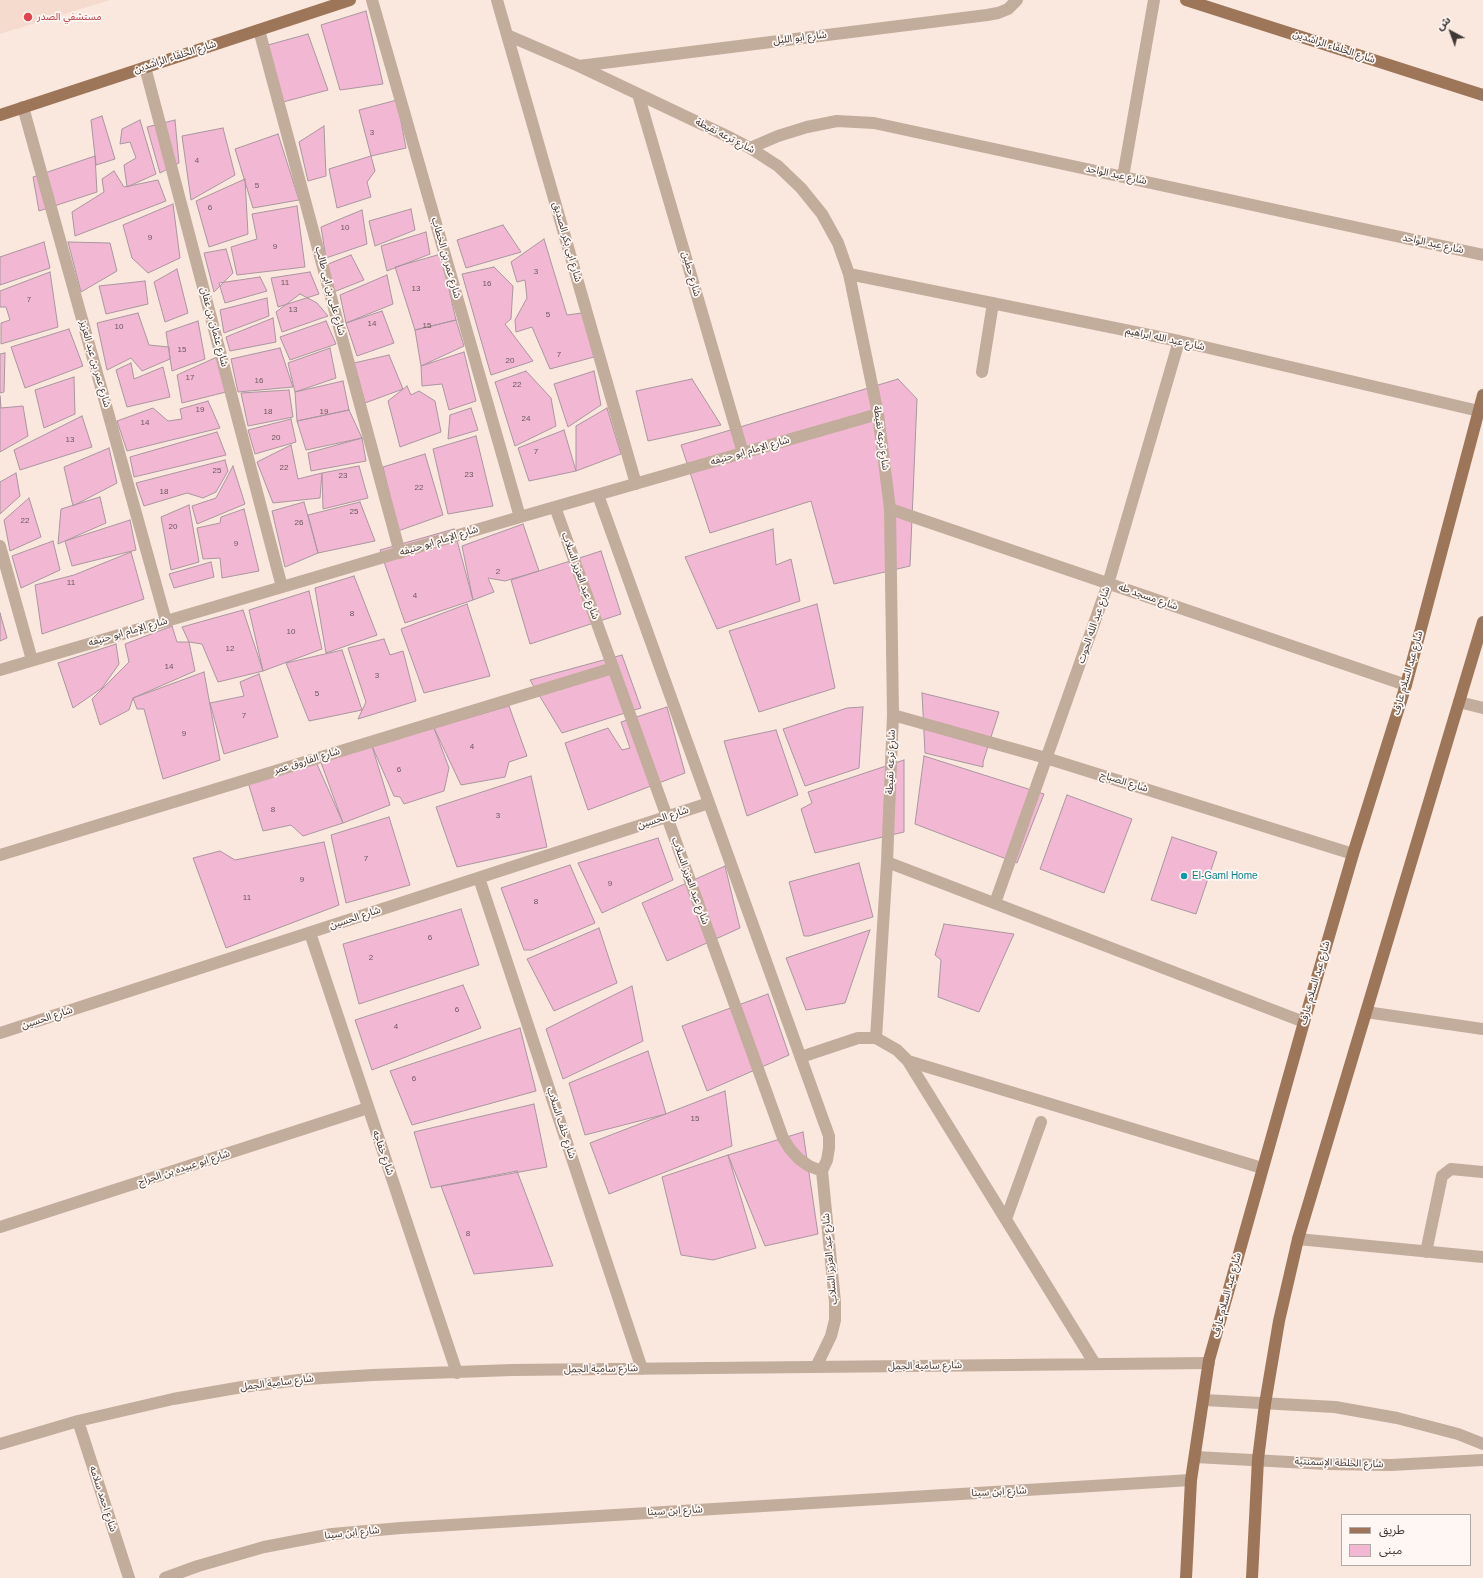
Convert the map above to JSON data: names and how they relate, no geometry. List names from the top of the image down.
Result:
{
  "streets": {
    "main road": ["شارع الخلفاء الراشدين", "شارع عبد السلام عارف"],
    "street": [
      "شارع ابو الليل",
      "شارع ترعه نقيطة",
      "شارع عبد الواحد",
      "شارع ابى بكر الصديق",
      "شارع عمر بن الخطاب",
      "شارع حطين",
      "شارع على بن ابى طالب",
      "شارع عثمان بن عفان",
      "شارع عبد الله ابراهيم",
      "شارع عمر بن عبد العزيز",
      "شارع الإمام ابو حنيفه",
      "شارع عبد العزيز السلاب",
      "شارع مسجد طه",
      "شارع عبد الله الحوت",
      "شارع الفاروق عمر",
      "شارع الصباح",
      "شارع الحسين",
      "شارع خلف السلاب",
      "شارع خفاجه",
      "شارع ابو عبيده بن الجراح",
      "شارع سامية الجمل",
      "شارع الخلطة الإسمنتية",
      "شارع ابن سينا",
      "شارع احمد سلامه"
    ]
  },
  "crossings": [
    ["شارع ابو الليل", "شارع ترعه نقيطة"],
    ["شارع الخلفاء الراشدين", "شارع على بن ابى طالب"],
    ["شارع الخلفاء الراشدين", "شارع عثمان بن عفان"],
    ["شارع الخلفاء الراشدين", "شارع عمر بن عبد العزيز"],
    ["شارع ترعه نقيطة", "شارع عبد الواحد"],
    ["شارع ترعه نقيطة", "شارع ابى بكر الصديق"],
    ["شارع ترعه نقيطة", "شارع حطين"],
    ["شارع ترعه نقيطة", "شارع عبد الله ابراهيم"],
    ["شارع ترعه نقيطة", "شارع الإمام ابو حنيفه"],
    ["شارع ترعه نقيطة", "شارع مسجد طه"],
    ["شارع ترعه نقيطة", "شارع الصباح"],
    ["شارع ابى بكر الصديق", "شارع الإمام ابو حنيفه"],
    ["شارع عمر بن الخطاب", "شارع الإمام ابو حنيفه"],
    ["شارع حطين", "شارع الإمام ابو حنيفه"],
    ["شارع على بن ابى طالب", "شارع الإمام ابو حنيفه"],
    ["شارع عثمان بن عفان", "شارع الإمام ابو حنيفه"],
    ["شارع عبد الله ابراهيم", "شارع عبد الله الحوت"],
    ["شارع عبد الله ابراهيم", "شارع عبد السلام عارف"],
    ["شارع عمر بن عبد العزيز", "شارع الإمام ابو حنيفه"],
    ["شارع الإمام ابو حنيفه", "شارع عبد العزيز السلاب"],
    ["شارع عبد العزيز السلاب", "شارع الفاروق عمر"],
    ["شارع عبد العزيز السلاب", "شارع الحسين"],
    ["شارع عبد العزيز السلاب", "شارع سامية الجمل"],
    ["شارع مسجد طه", "شارع عبد الله الحوت"],
    ["شارع مسجد طه", "شارع عبد السلام عارف"],
    ["شارع عبد الله الحوت", "شارع الصباح"],
    ["شارع عبد السلام عارف", "شارع الصباح"],
    ["شارع عبد السلام عارف", "شارع سامية الجمل"],
    ["شارع عبد السلام عارف", "شارع الخلطة الإسمنتية"],
    ["شارع عبد السلام عارف", "شارع ابن سينا"],
    ["شارع الحسين", "شارع خلف السلاب"],
    ["شارع الحسين", "شارع خفاجه"],
    ["شارع خلف السلاب", "شارع سامية الجمل"],
    ["شارع خفاجه", "شارع ابو عبيده بن الجراح"],
    ["شارع خفاجه", "شارع سامية الجمل"],
    ["شارع سامية الجمل", "شارع احمد سلامه"]
  ],
  "places": ["مستشفي الصدر", "El-Gaml Home"],
  "house_numbers": [
    "3",
    "4",
    "5",
    "6",
    "10",
    "9",
    "9",
    "3",
    "11",
    "16",
    "13",
    "7",
    "13",
    "5",
    "14",
    "15",
    "10",
    "15",
    "7",
    "20",
    "17",
    "16",
    "22",
    "19",
    "18",
    "19",
    "24",
    "14",
    "20",
    "13",
    "7",
    "22",
    "25",
    "23",
    "23",
    "22",
    "18",
    "25",
    "22",
    "26",
    "20",
    "9",
    "2",
    "11",
    "4",
    "8",
    "10",
    "12",
    "14",
    "3",
    "5",
    "7",
    "9",
    "4",
    "6",
    "8",
    "3",
    "7",
    "9",
    "9",
    "11",
    "8",
    "6",
    "2",
    "6",
    "4",
    "6",
    "15",
    "8"
  ],
  "legend": ["طريق", "مبنى"],
  "north": "top left"
}
